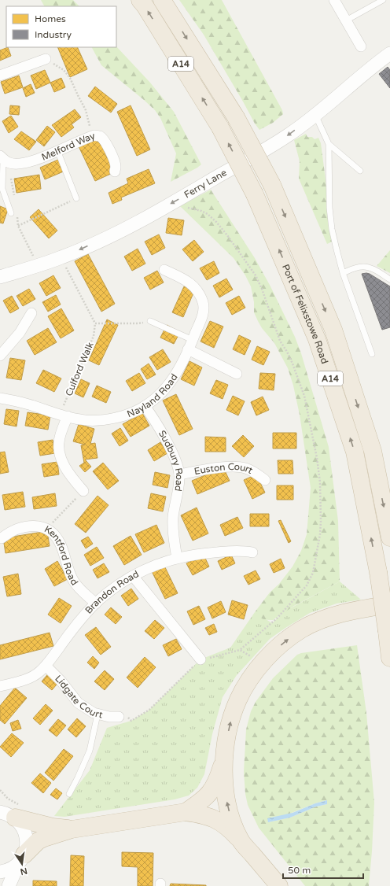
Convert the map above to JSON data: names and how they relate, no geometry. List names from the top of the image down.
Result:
{
  "streets": {
    "highway": ["A14", "Port of Felixstowe Road"],
    "street": [
      "Melford Way",
      "Ferry Lane",
      "Nayland Road",
      "Sudbury Road",
      "Euston Court",
      "Kentford Road",
      "Brandon Road",
      "Lidgate Court"
    ],
    "path": ["Culford Walk"]
  },
  "crossings": [
    ["Culford Walk", "Nayland Road"],
    ["Nayland Road", "Sudbury Road"],
    ["Sudbury Road", "Euston Court"],
    ["Sudbury Road", "Brandon Road"],
    ["Kentford Road", "Brandon Road"],
    ["Brandon Road", "Lidgate Court"]
  ],
  "one_way": ["Ferry Lane"],
  "legend": ["Homes", "Industry"],
  "scale_bar": "50 m",
  "north": "bottom"
}
